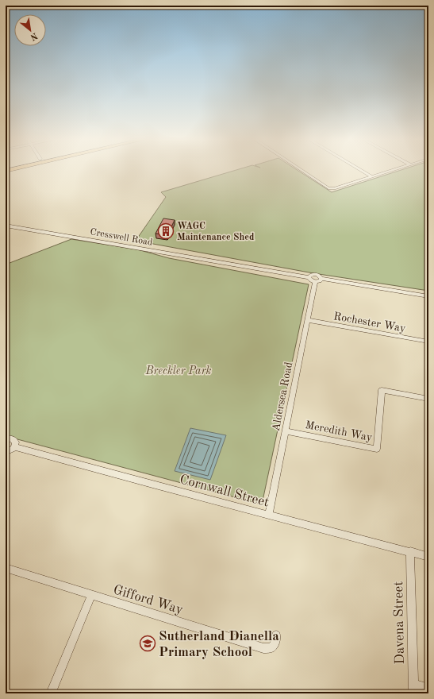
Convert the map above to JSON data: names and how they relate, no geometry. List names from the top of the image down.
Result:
{
  "streets": {
    "street": [
      "Cresswell Road",
      "Rochester Way",
      "Aldersea Road",
      "Meredith Way",
      "Cornwall Street",
      "Gifford Way",
      "Davena Street"
    ]
  },
  "crossings": [
    ["Cresswell Road", "Aldersea Road"],
    ["Rochester Way", "Aldersea Road"],
    ["Aldersea Road", "Meredith Way"],
    ["Aldersea Road", "Cornwall Street"],
    ["Cornwall Street", "Davena Street"]
  ],
  "parks": ["Breckler Park"],
  "places": {
    "building": ["WAGC Maintenance Shed"],
    "school or university": ["Sutherland Dianella Primary School"]
  },
  "north": "bottom right"
}
